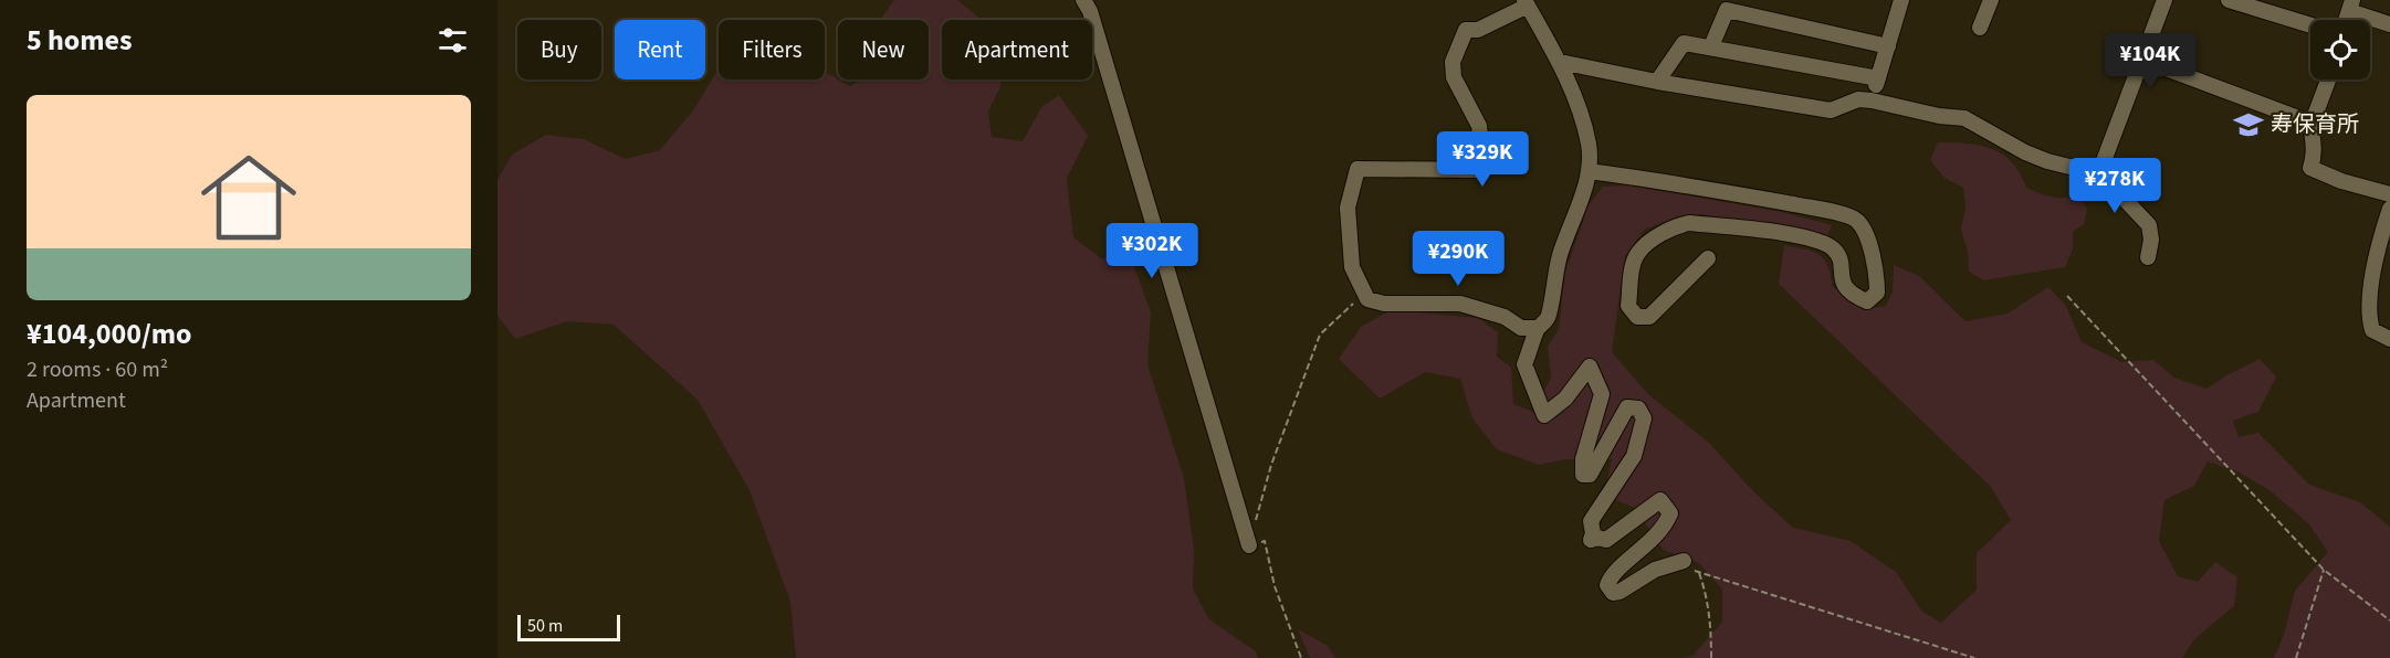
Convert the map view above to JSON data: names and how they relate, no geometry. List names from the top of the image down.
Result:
{
  "places": {
    "school or university": ["寿保育所"]
  },
  "scale_bar": "50 m",
  "page": {
    "heading": "5 homes",
    "chip": [
      "Buy",
      "Rent",
      "Filters",
      "New",
      "Apartment"
    ],
    "price": [
      "¥104K",
      "¥329K",
      "¥278K",
      "¥302K",
      "¥290K"
    ],
    "list": [
      {
        "name": "¥104,000/mo",
        "note": "2 rooms · 60 m² · Apartment"
      }
    ],
    "scale": "50 m"
  }
}
